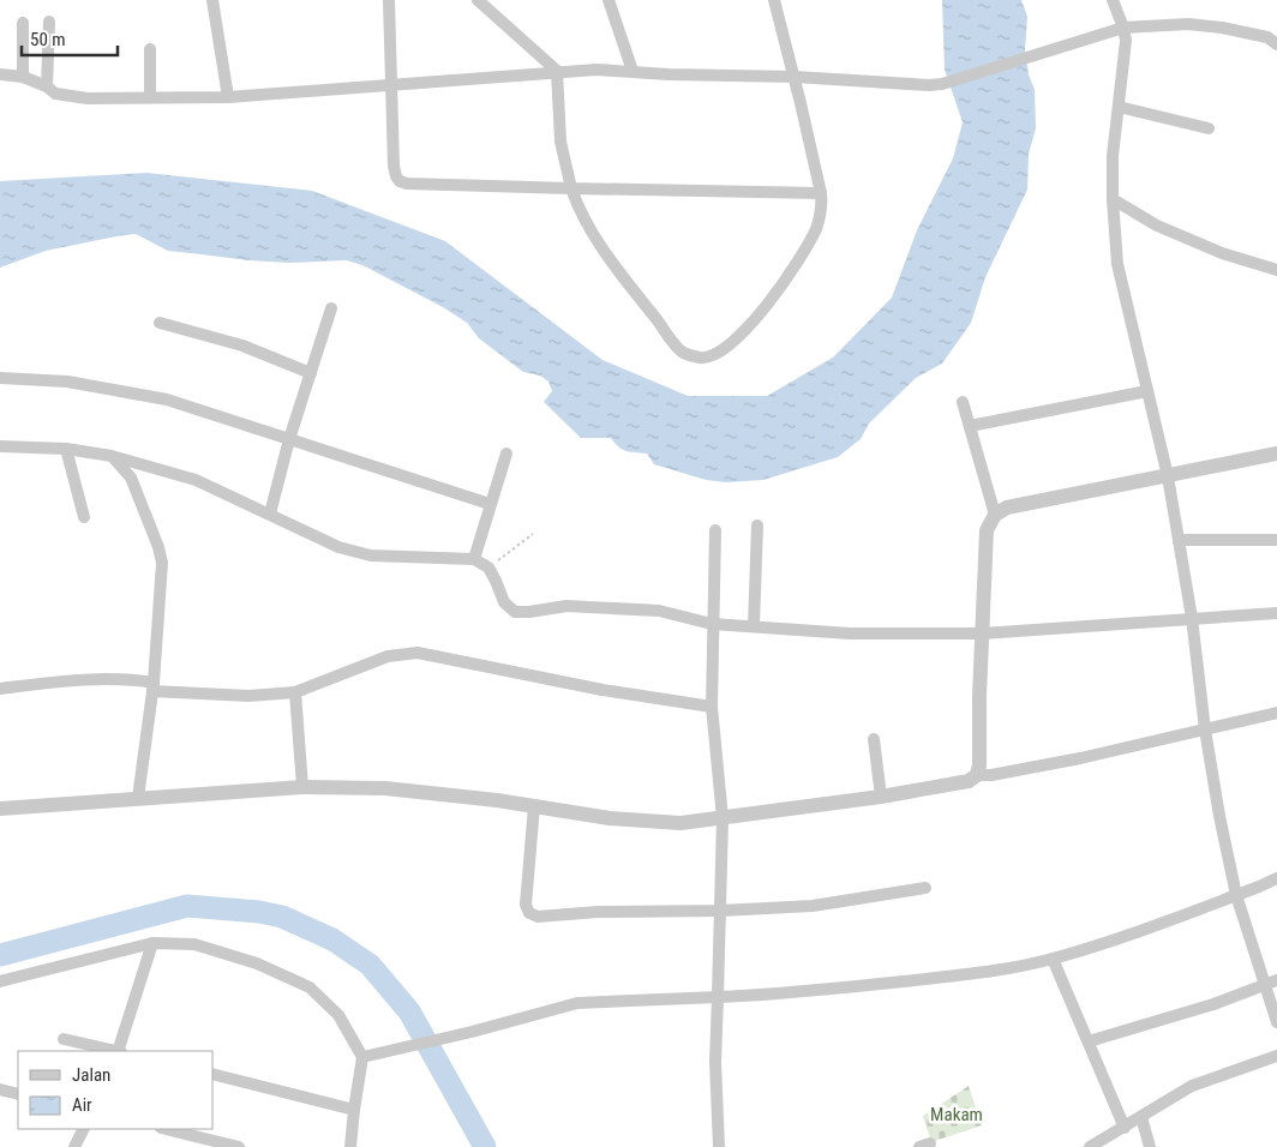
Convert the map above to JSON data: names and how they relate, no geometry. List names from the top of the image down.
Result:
{
  "parks": ["Makam"],
  "legend": ["Jalan", "Air"],
  "scale_bar": "50 m"
}
